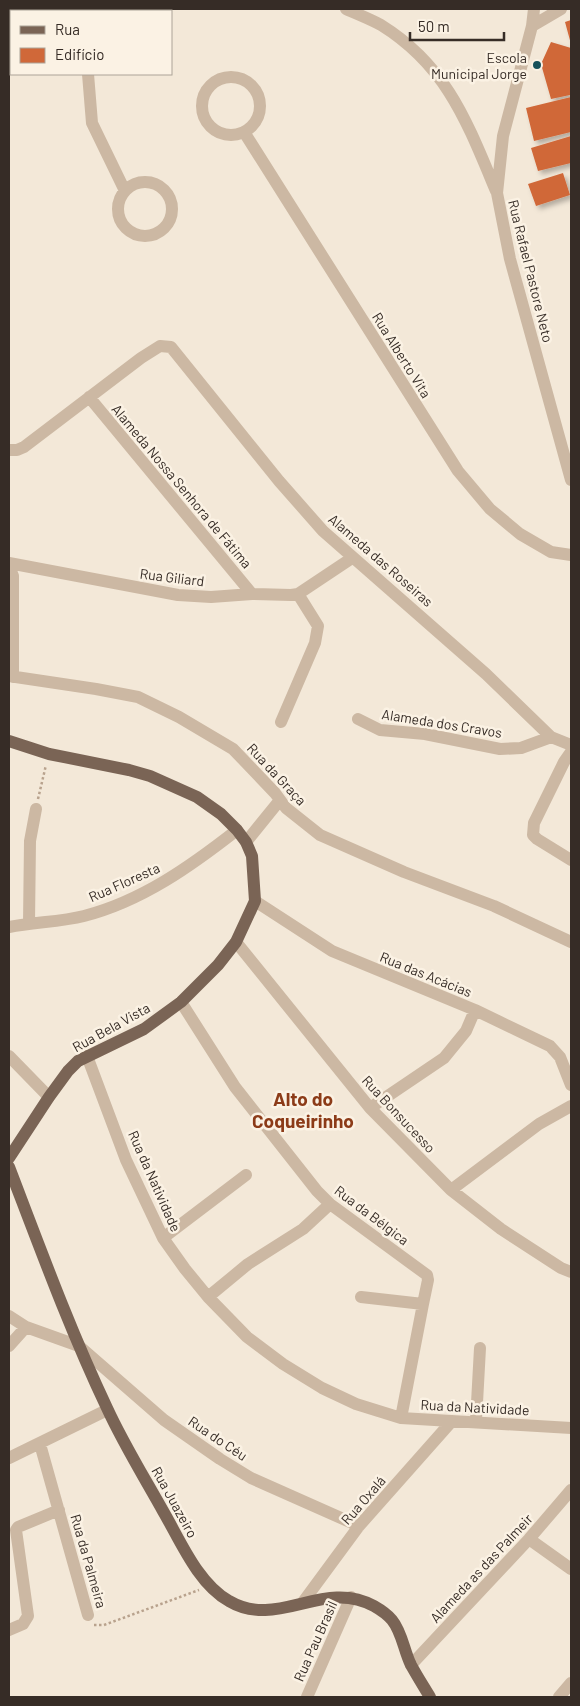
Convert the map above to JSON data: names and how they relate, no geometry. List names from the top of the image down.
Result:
{
  "streets": {
    "main road": ["Rua Bela Vista", "Rua Juazeiro"],
    "street": [
      "Rua Rafael Pastore Neto",
      "Rua Alberto Vita",
      "Alameda Nossa Senhora de Fátima",
      "Alameda das Roseiras",
      "Rua Giliard",
      "Alameda dos Cravos",
      "Rua da Graça",
      "Rua Floresta",
      "Rua das Acácias",
      "Rua Bonsucesso",
      "Rua da Natividade",
      "Rua da Bélgica",
      "Rua do Céu",
      "Rua Oxalá",
      "Rua da Palmeira",
      "Alameda as das Palmeir",
      "Rua Pau Brasil"
    ]
  },
  "crossings": [
    ["Alameda Nossa Senhora de Fátima", "Alameda das Roseiras"],
    ["Alameda Nossa Senhora de Fátima", "Rua Giliard"],
    ["Alameda das Roseiras", "Alameda dos Cravos"],
    ["Rua Floresta", "Rua Bela Vista"],
    ["Rua das Acácias", "Rua Bela Vista"],
    ["Rua Bela Vista", "Rua Bonsucesso"],
    ["Rua Bela Vista", "Rua da Natividade"],
    ["Rua Bela Vista", "Rua da Bélgica"],
    ["Rua da Natividade", "Rua da Bélgica"],
    ["Rua da Natividade", "Rua Oxalá"],
    ["Rua do Céu", "Rua Oxalá"],
    ["Rua do Céu", "Rua Juazeiro"],
    ["Rua Oxalá", "Rua Juazeiro"],
    ["Rua Juazeiro", "Rua da Palmeira"],
    ["Rua Juazeiro", "Alameda as das Palmeir"],
    ["Rua Juazeiro", "Rua Pau Brasil"]
  ],
  "districts": ["Alto do Coqueirinho"],
  "places": ["Escola Municipal Jorge"],
  "legend": ["Rua", "Edifício"],
  "scale_bar": "50 m"
}
